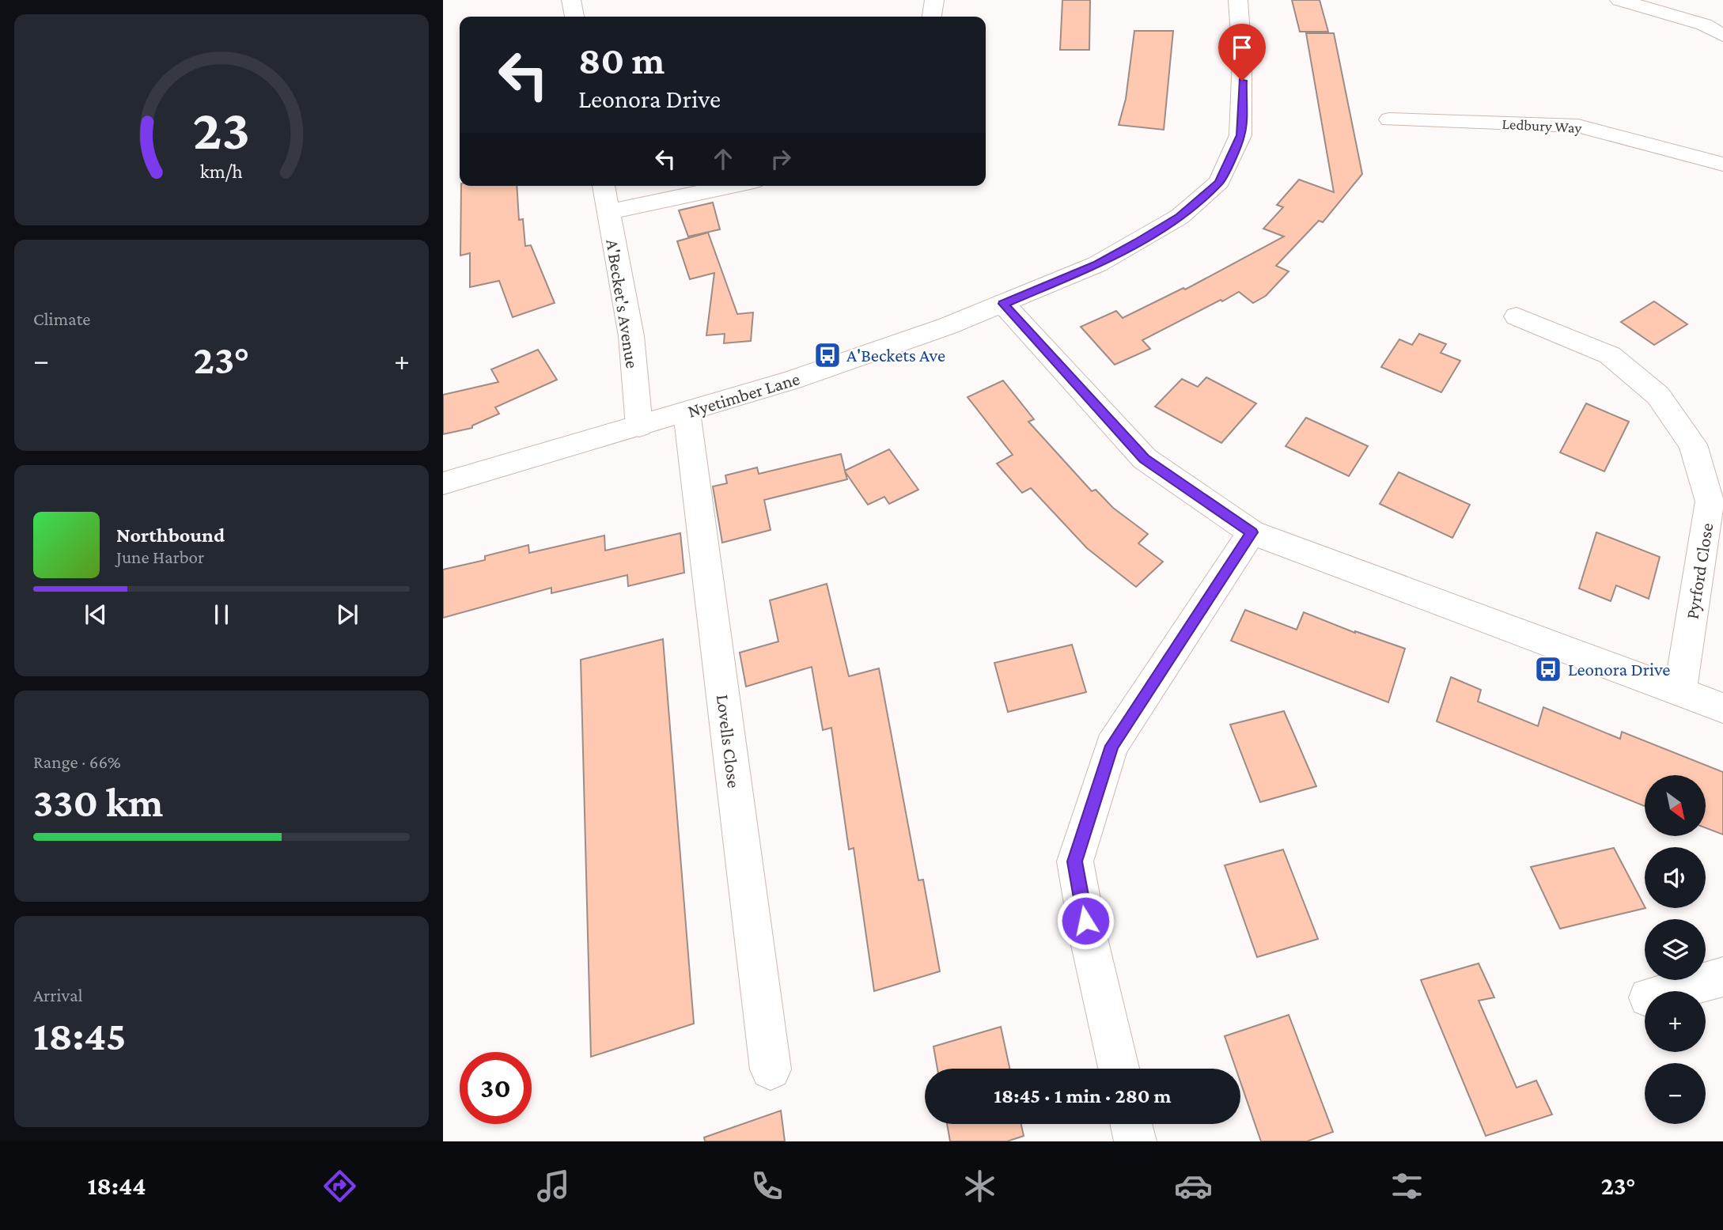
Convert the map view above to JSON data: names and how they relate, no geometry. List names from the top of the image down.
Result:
{
  "streets": {
    "street": [
      "Ledbury Way",
      "A'Becket's Avenue",
      "Nyetimber Lane",
      "Pyrford Close",
      "Lovells Close"
    ]
  },
  "crossings": [
    ["A'Becket's Avenue", "Nyetimber Lane"],
    ["Nyetimber Lane", "Lovells Close"]
  ],
  "places": {
    "bus stop": ["A'Beckets Ave", "Leonora Drive"]
  },
  "north": "bottom right",
  "page": {
    "turn": ["80 m", "Leonora Drive"],
    "tile": [
      "Climate",
      ["Range · 66%", "330 km"],
      ["Arrival", "18:45"]
    ],
    "heat": ["−", "23°", "+"],
    "song": ["Northbound", "June Harbor"],
    "map_buttons": ["+", "−"],
    "limit": "30",
    "trip": "18:45 · 1 min · 280 m",
    "tabs": ["18:44", "23°"],
    "gauge": ["23", "km/h"]
  }
}
